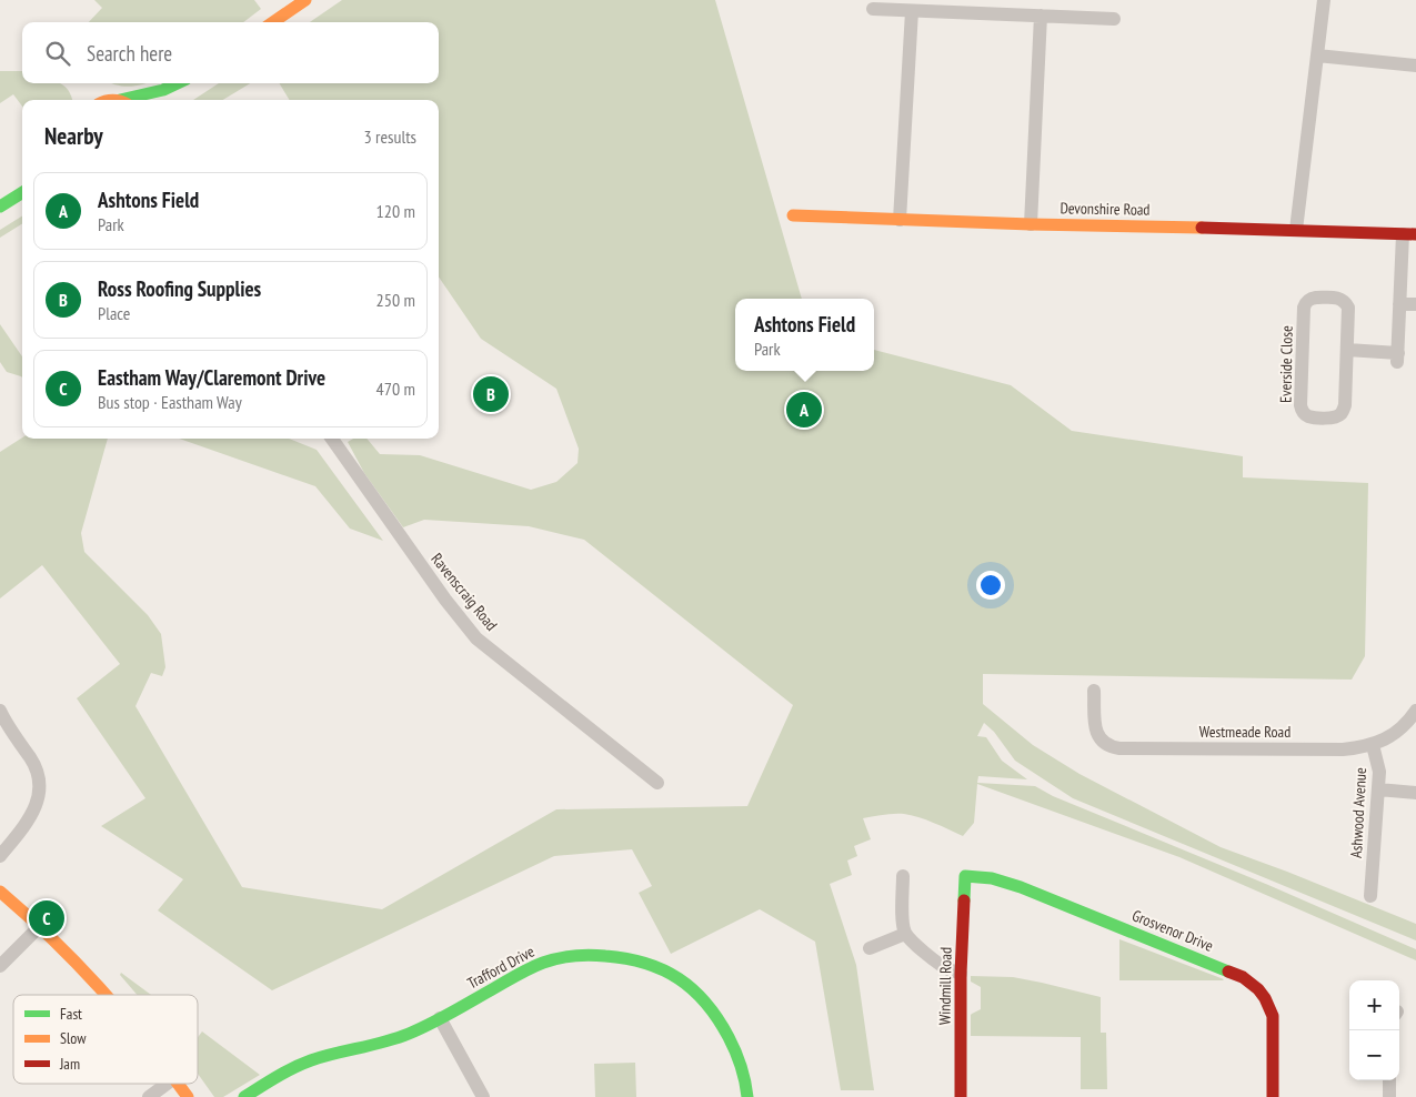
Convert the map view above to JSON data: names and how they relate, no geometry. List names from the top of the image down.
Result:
{
  "streets": {
    "street": [
      "Devonshire Road",
      "Everside Close",
      "Ravenscraig Road",
      "Westmeade Road",
      "Ashwood Avenue",
      "Grosvenor Drive",
      "Trafford Drive",
      "Windmill Road"
    ]
  },
  "crossings": [
    ["Westmeade Road", "Ashwood Avenue"],
    ["Grosvenor Drive", "Windmill Road"]
  ],
  "legend": ["Fast", "Slow", "Jam"],
  "page": {
    "search": "Search here",
    "heading": ["Nearby", "3 results"],
    "list": [
      {
        "mark": "A",
        "name": "Ashtons Field",
        "note": "Park",
        "value": "120 m"
      },
      {
        "mark": "B",
        "name": "Ross Roofing Supplies",
        "note": "Place",
        "value": "250 m"
      },
      {
        "mark": "C",
        "name": "Eastham Way/Claremont Drive",
        "note": "Bus stop · Eastham Way",
        "value": "470 m"
      }
    ],
    "popup": ["Ashtons Field", "Park"],
    "pins": ["B", "A", "C"],
    "map_buttons": ["+", "−"]
  }
}
